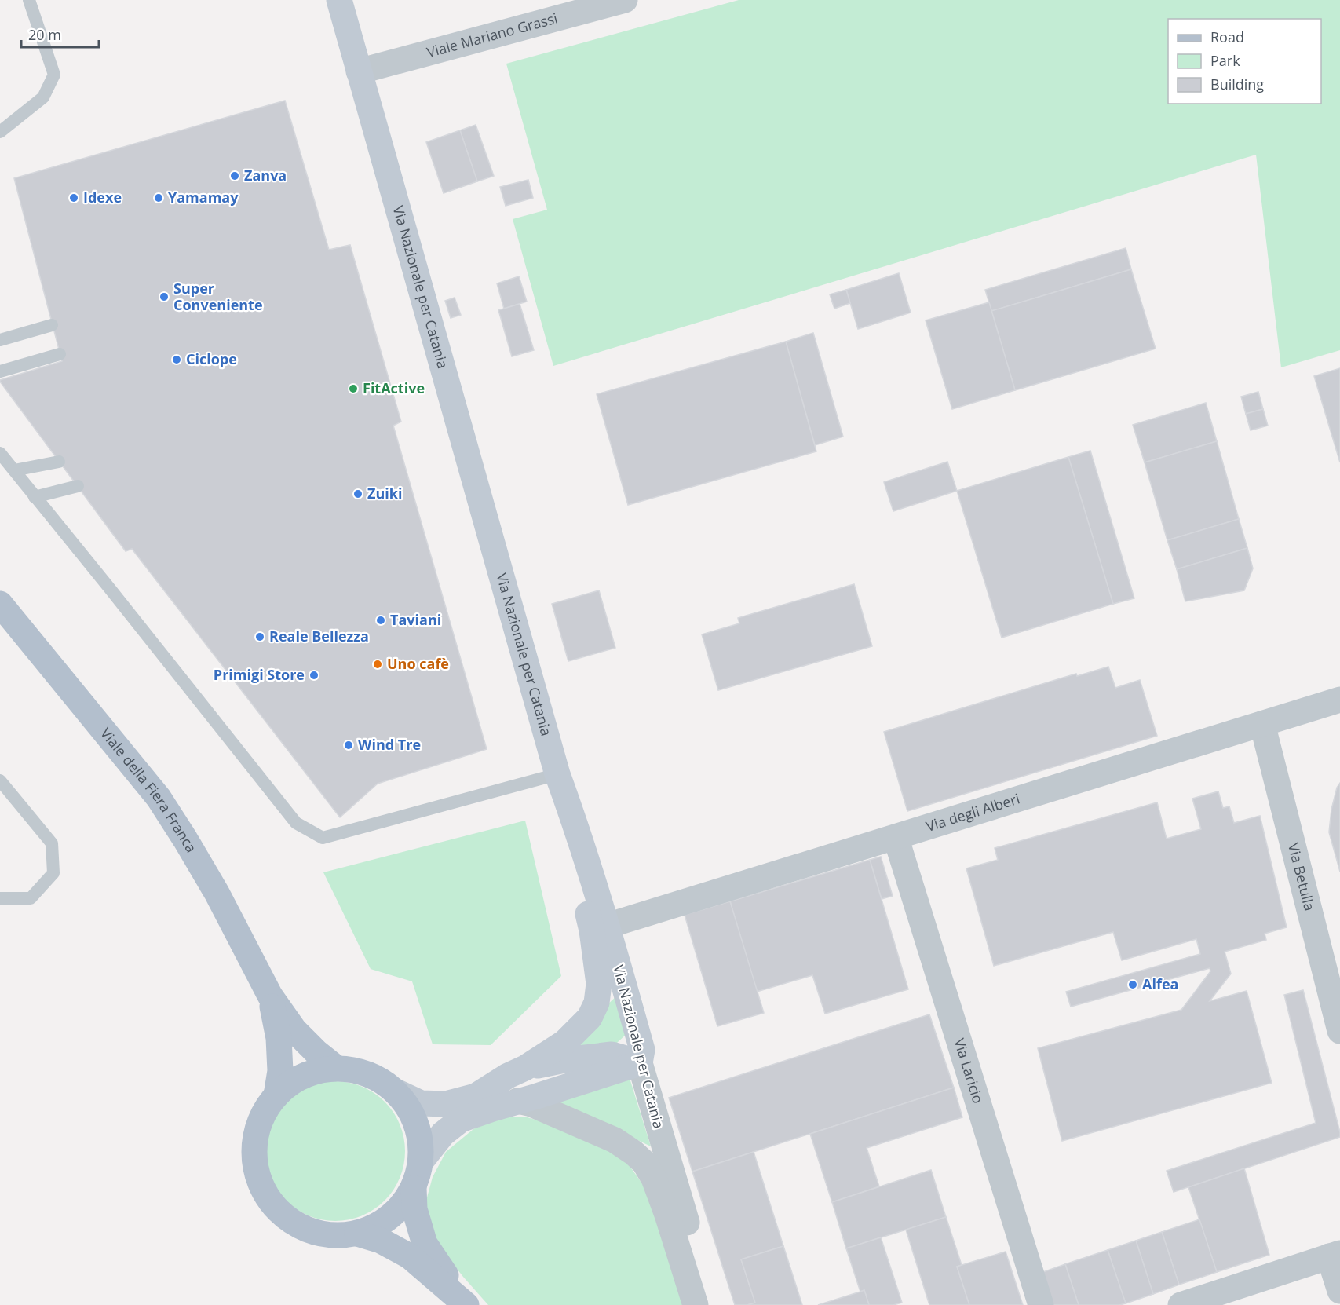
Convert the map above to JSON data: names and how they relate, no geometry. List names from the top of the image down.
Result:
{
  "streets": {
    "main road": ["Via Nazionale per Catania", "Viale della Fiera Franca"],
    "street": [
      "Viale Mariano Grassi",
      "Via degli Alberi",
      "Via Betulla",
      "Via Laricio"
    ]
  },
  "crossings": [
    ["Viale Mariano Grassi", "Via Nazionale per Catania"],
    ["Via Nazionale per Catania", "Via degli Alberi"],
    ["Via degli Alberi", "Via Betulla"],
    ["Via degli Alberi", "Via Laricio"]
  ],
  "places": [
    "Zanva",
    "Idexe",
    "Yamamay",
    "Super Conveniente",
    "Ciclope",
    "FitActive",
    "Zuiki",
    "Taviani",
    "Reale Bellezza",
    "Uno cafè",
    "Primigi Store",
    "Wind Tre",
    "Alfea"
  ],
  "legend": ["Road", "Park", "Building"],
  "scale_bar": "20 m"
}
